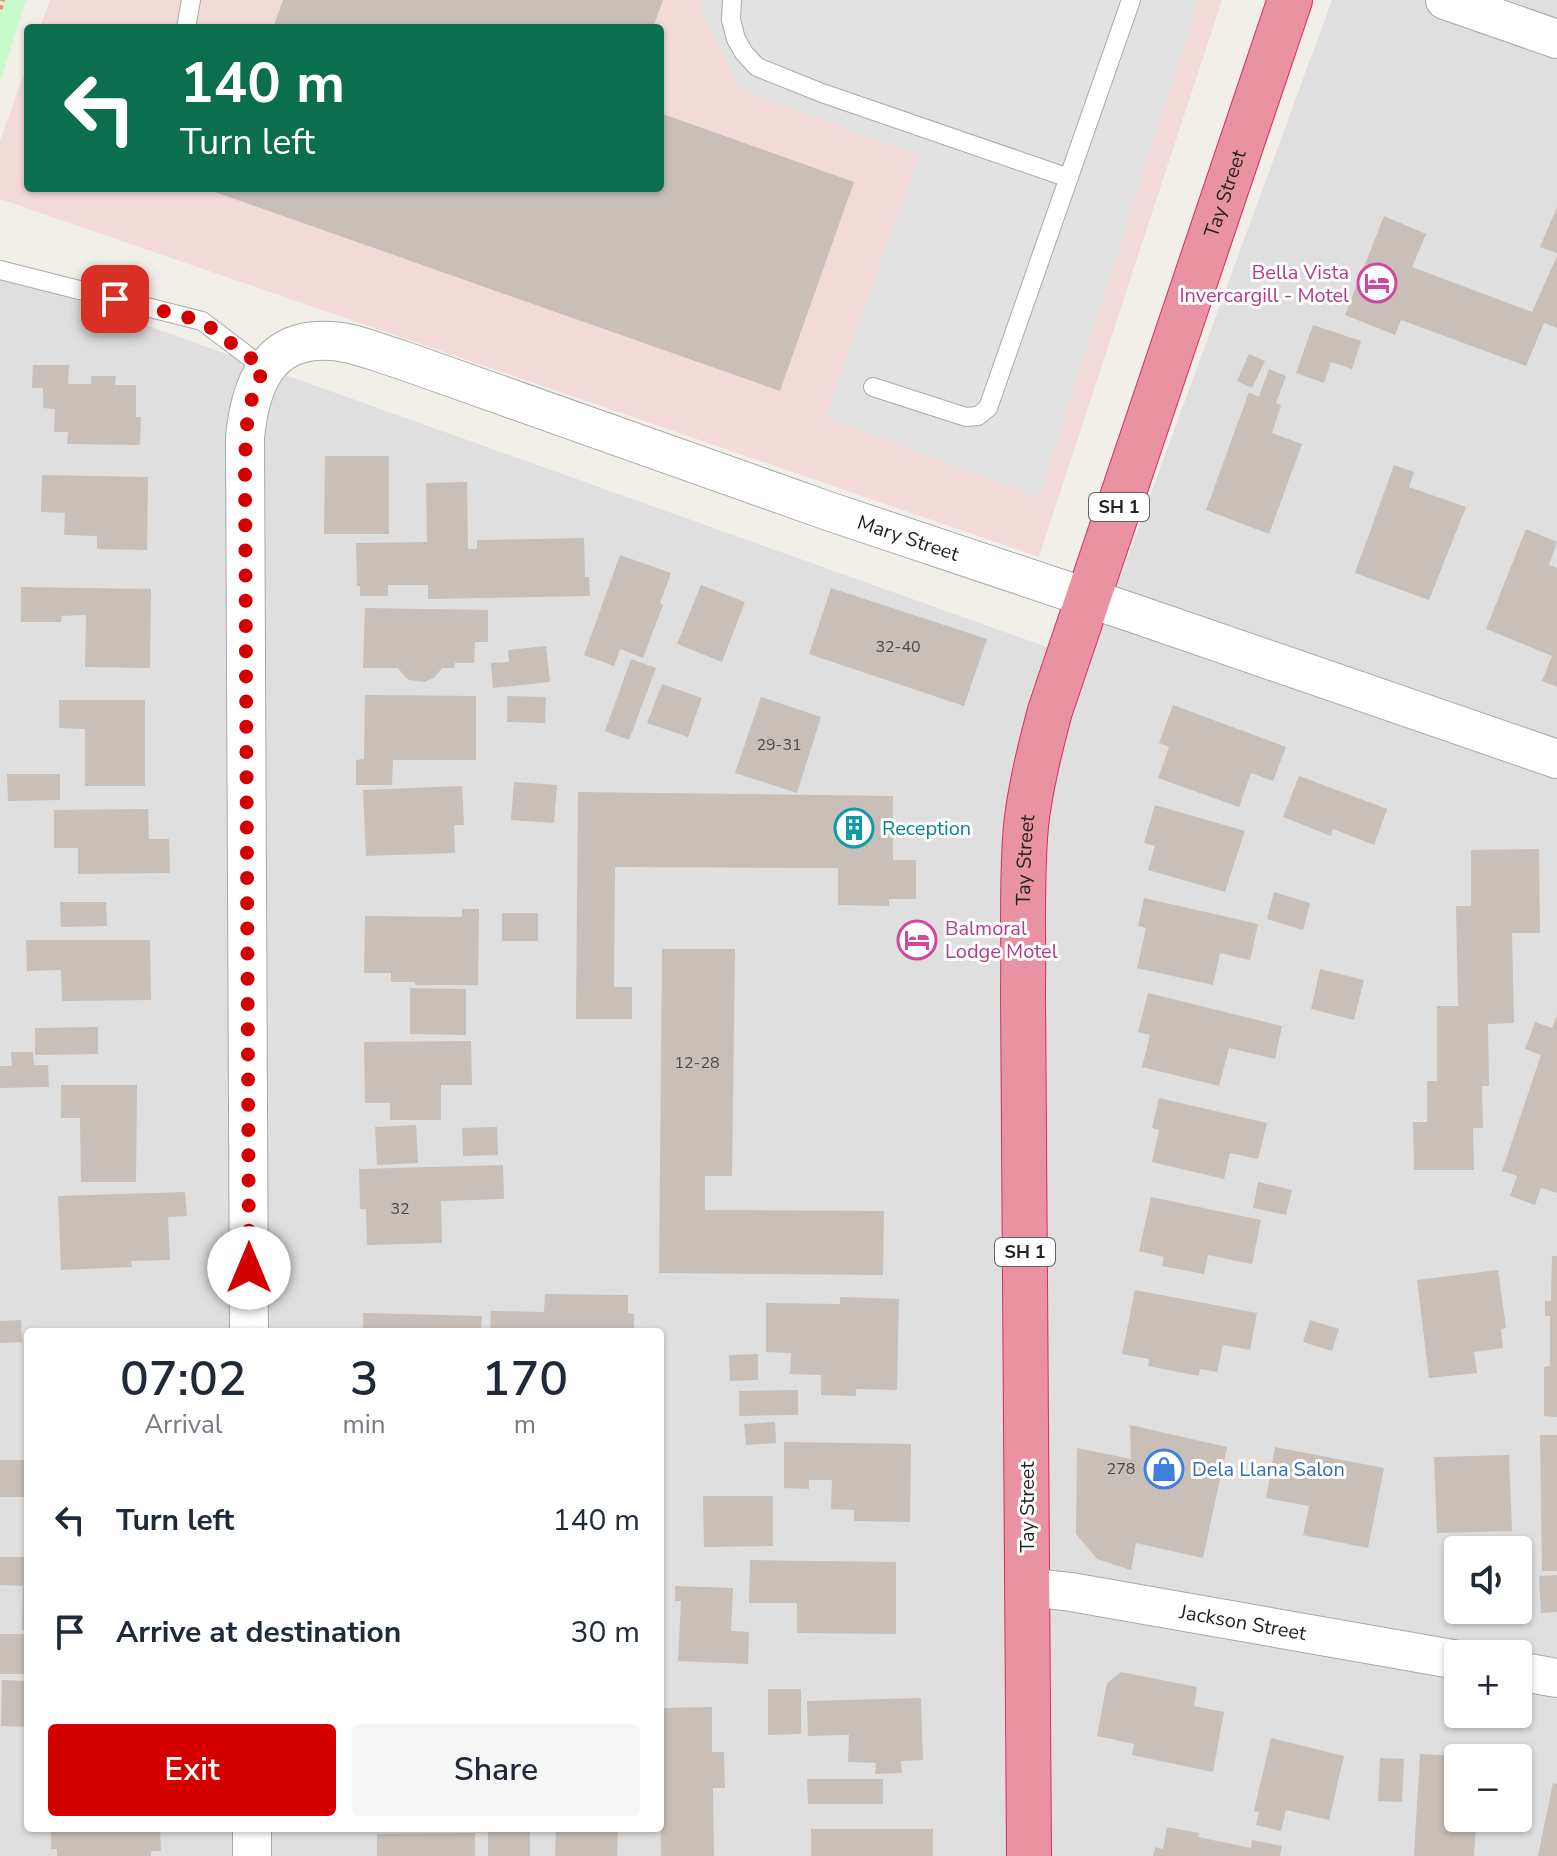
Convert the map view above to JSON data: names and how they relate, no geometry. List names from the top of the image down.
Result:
{
  "streets": {
    "highway": ["Tay Street", "SH 1"],
    "street": ["Mary Street", "Jackson Street"]
  },
  "crossings": [
    ["Tay Street", "Mary Street"],
    ["Tay Street", "Jackson Street"]
  ],
  "places": {
    "hotel": ["Bella Vista Invercargill - Motel", "Balmoral Lodge Motel"],
    "building": ["Reception"],
    "shop": ["Dela Llana Salon"]
  },
  "house_numbers": [
    "32-40",
    "29-31",
    "12-28",
    "32",
    "278"
  ],
  "page": {
    "turn": ["140 m", "Turn left"],
    "eta": [
      "07:02",
      "Arrival",
      "3",
      "min",
      "170",
      "m"
    ],
    "list": [
      {
        "name": "Turn left",
        "value": "140 m"
      },
      {
        "name": "Arrive at destination",
        "value": "30 m"
      }
    ],
    "map_buttons": ["+", "−"],
    "buttons": ["Exit", "Share"]
  }
}
